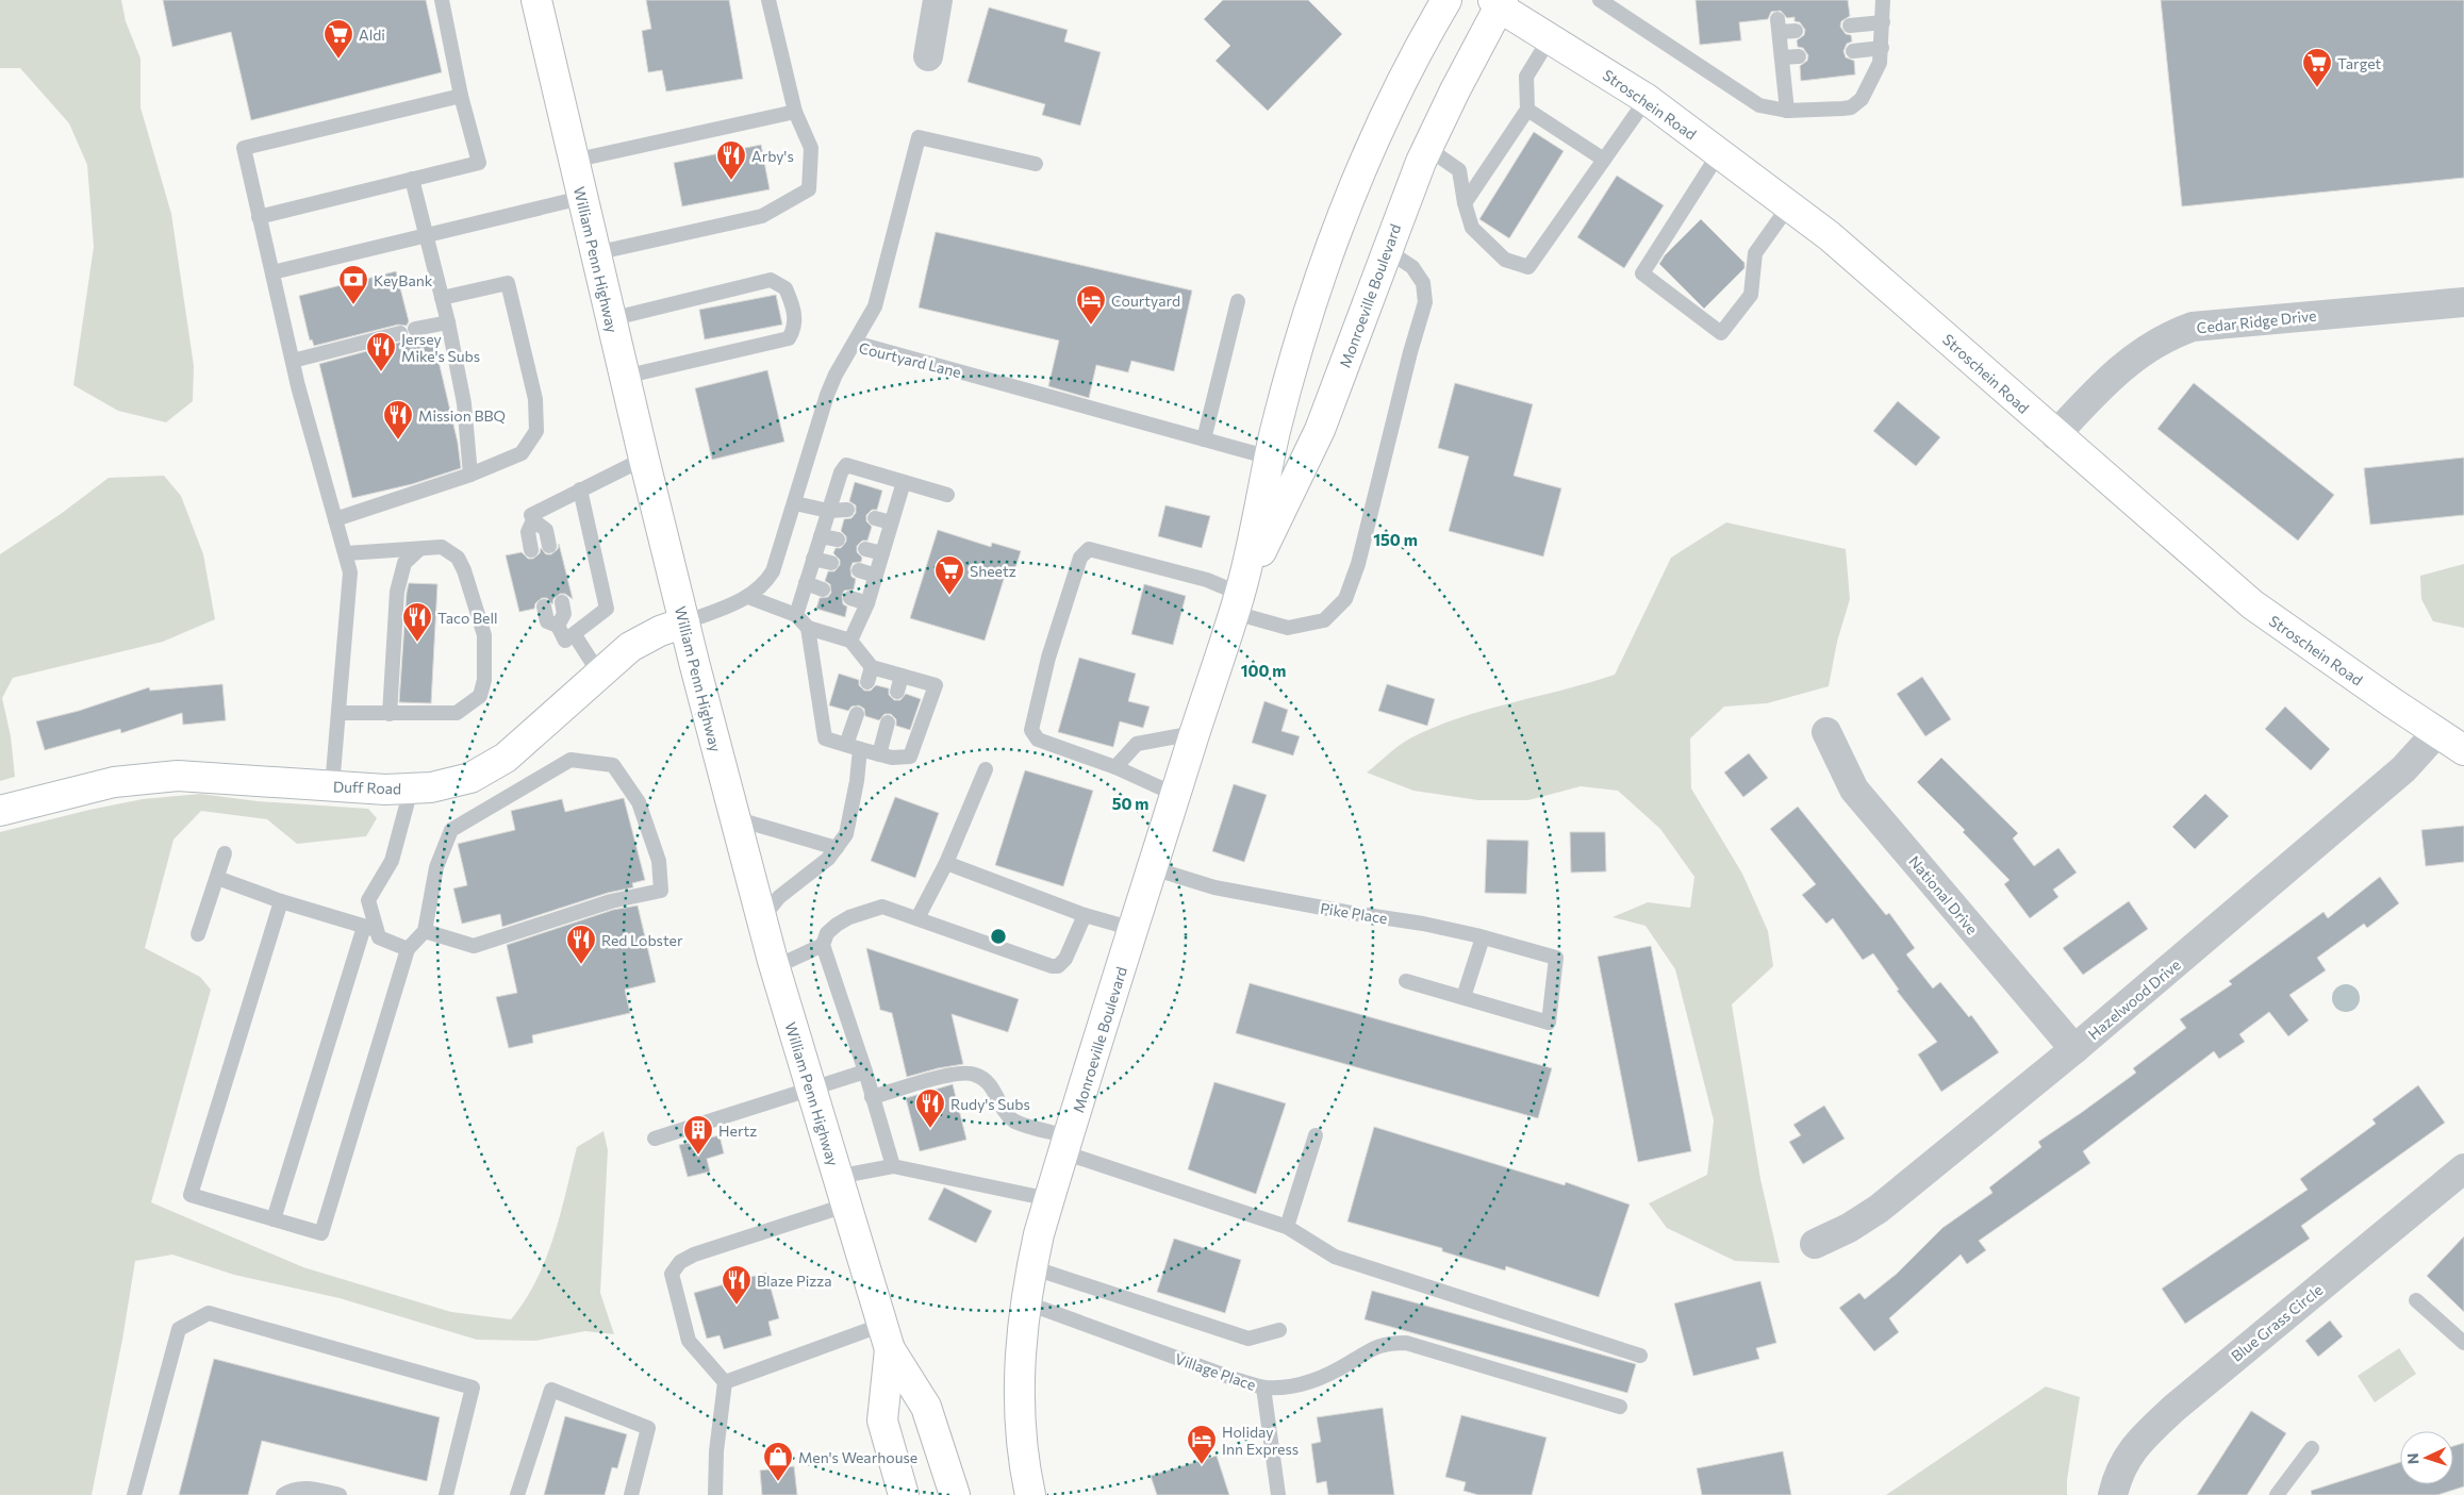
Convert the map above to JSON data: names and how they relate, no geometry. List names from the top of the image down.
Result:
{
  "streets": {
    "main road": [
      "Stroschein Road",
      "William Penn Highway",
      "Monroeville Boulevard",
      "Duff Road"
    ],
    "street": [
      "Cedar Ridge Drive",
      "National Drive",
      "Hazelwood Drive",
      "Blue Grass Circle"
    ],
    "lane": ["Courtyard Lane", "Pike Place", "Village Place"]
  },
  "crossings": [
    ["Stroschein Road", "Monroeville Boulevard"],
    ["Stroschein Road", "Cedar Ridge Drive"],
    ["Stroschein Road", "Hazelwood Drive"],
    ["William Penn Highway", "Courtyard Lane"],
    ["William Penn Highway", "Duff Road"],
    ["Monroeville Boulevard", "Courtyard Lane"],
    ["Monroeville Boulevard", "Pike Place"],
    ["Monroeville Boulevard", "Village Place"],
    ["Courtyard Lane", "Duff Road"],
    ["National Drive", "Hazelwood Drive"]
  ],
  "places": {
    "supermarket": ["Aldi", "Target", "Sheetz"],
    "restaurant": [
      "Arby's",
      "Jersey Mike's Subs",
      "Mission BBQ",
      "Taco Bell",
      "Red Lobster",
      "Rudy's Subs",
      "Blaze Pizza"
    ],
    "bank": ["KeyBank"],
    "hotel": ["Courtyard", "Holiday Inn Express"],
    "building": ["Hertz"],
    "shop": ["Men's Wearhouse"]
  },
  "north": "left",
  "rings": ["150 m", "100 m", "50 m"]
}
